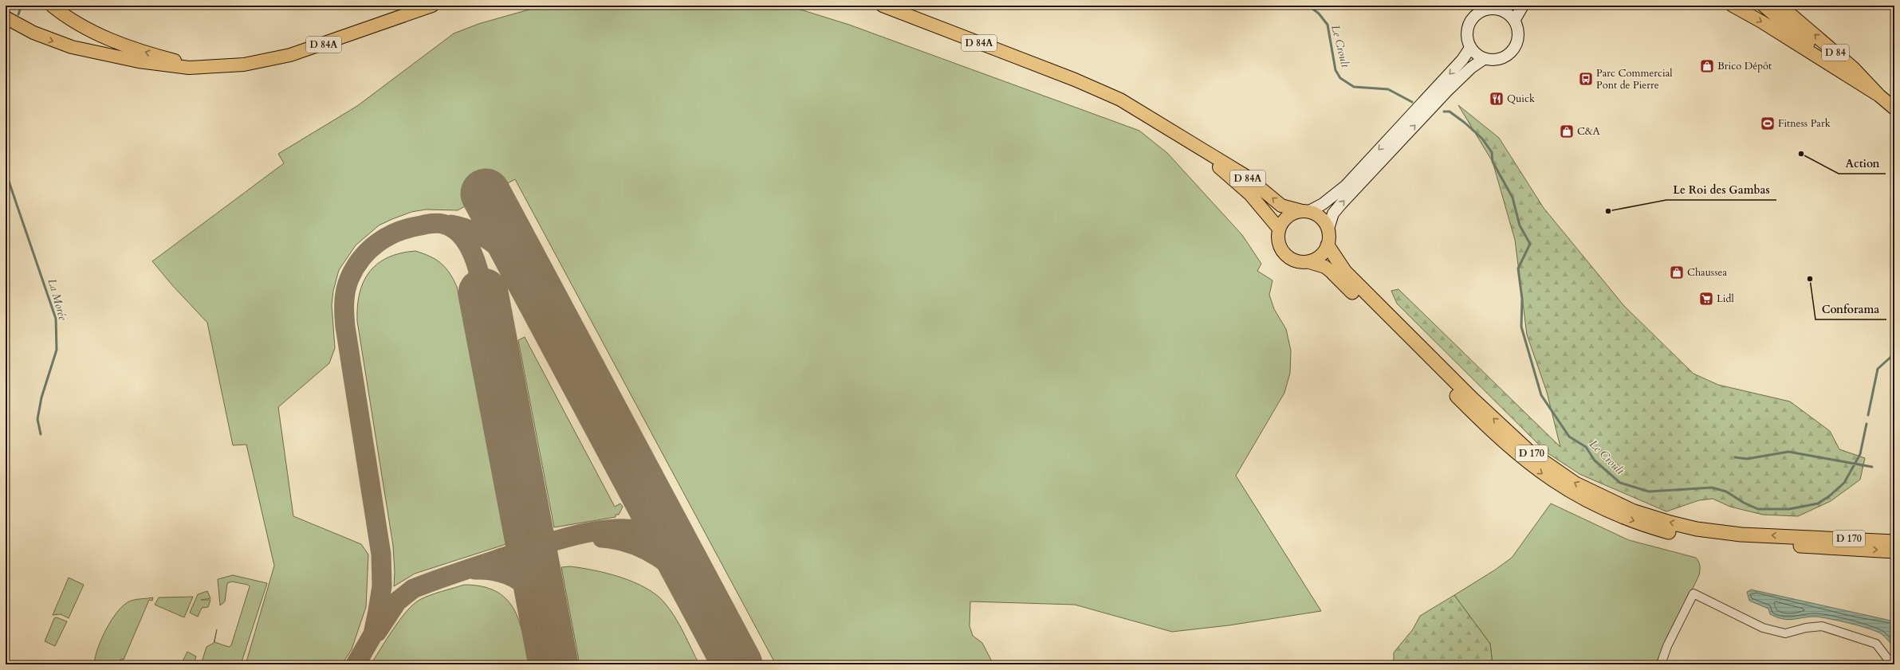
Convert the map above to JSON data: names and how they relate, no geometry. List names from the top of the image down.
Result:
{
  "streets": {
    "highway": ["D 170"],
    "main road": ["D 84A", "D 84"]
  },
  "crossings": [
    ["D 84A", "D 170"]
  ],
  "water": ["Le Croult", "La Morée"],
  "places": {
    "shop": ["Brico Dépôt", "C&A", "Chaussea"],
    "bus stop": ["Parc Commercial Pont de Pierre"],
    "restaurant": ["Quick"],
    "sports": ["Fitness Park"],
    "other": ["Action", "Le Roi des Gambas", "Conforama"],
    "supermarket": ["Lidl"]
  }
}
